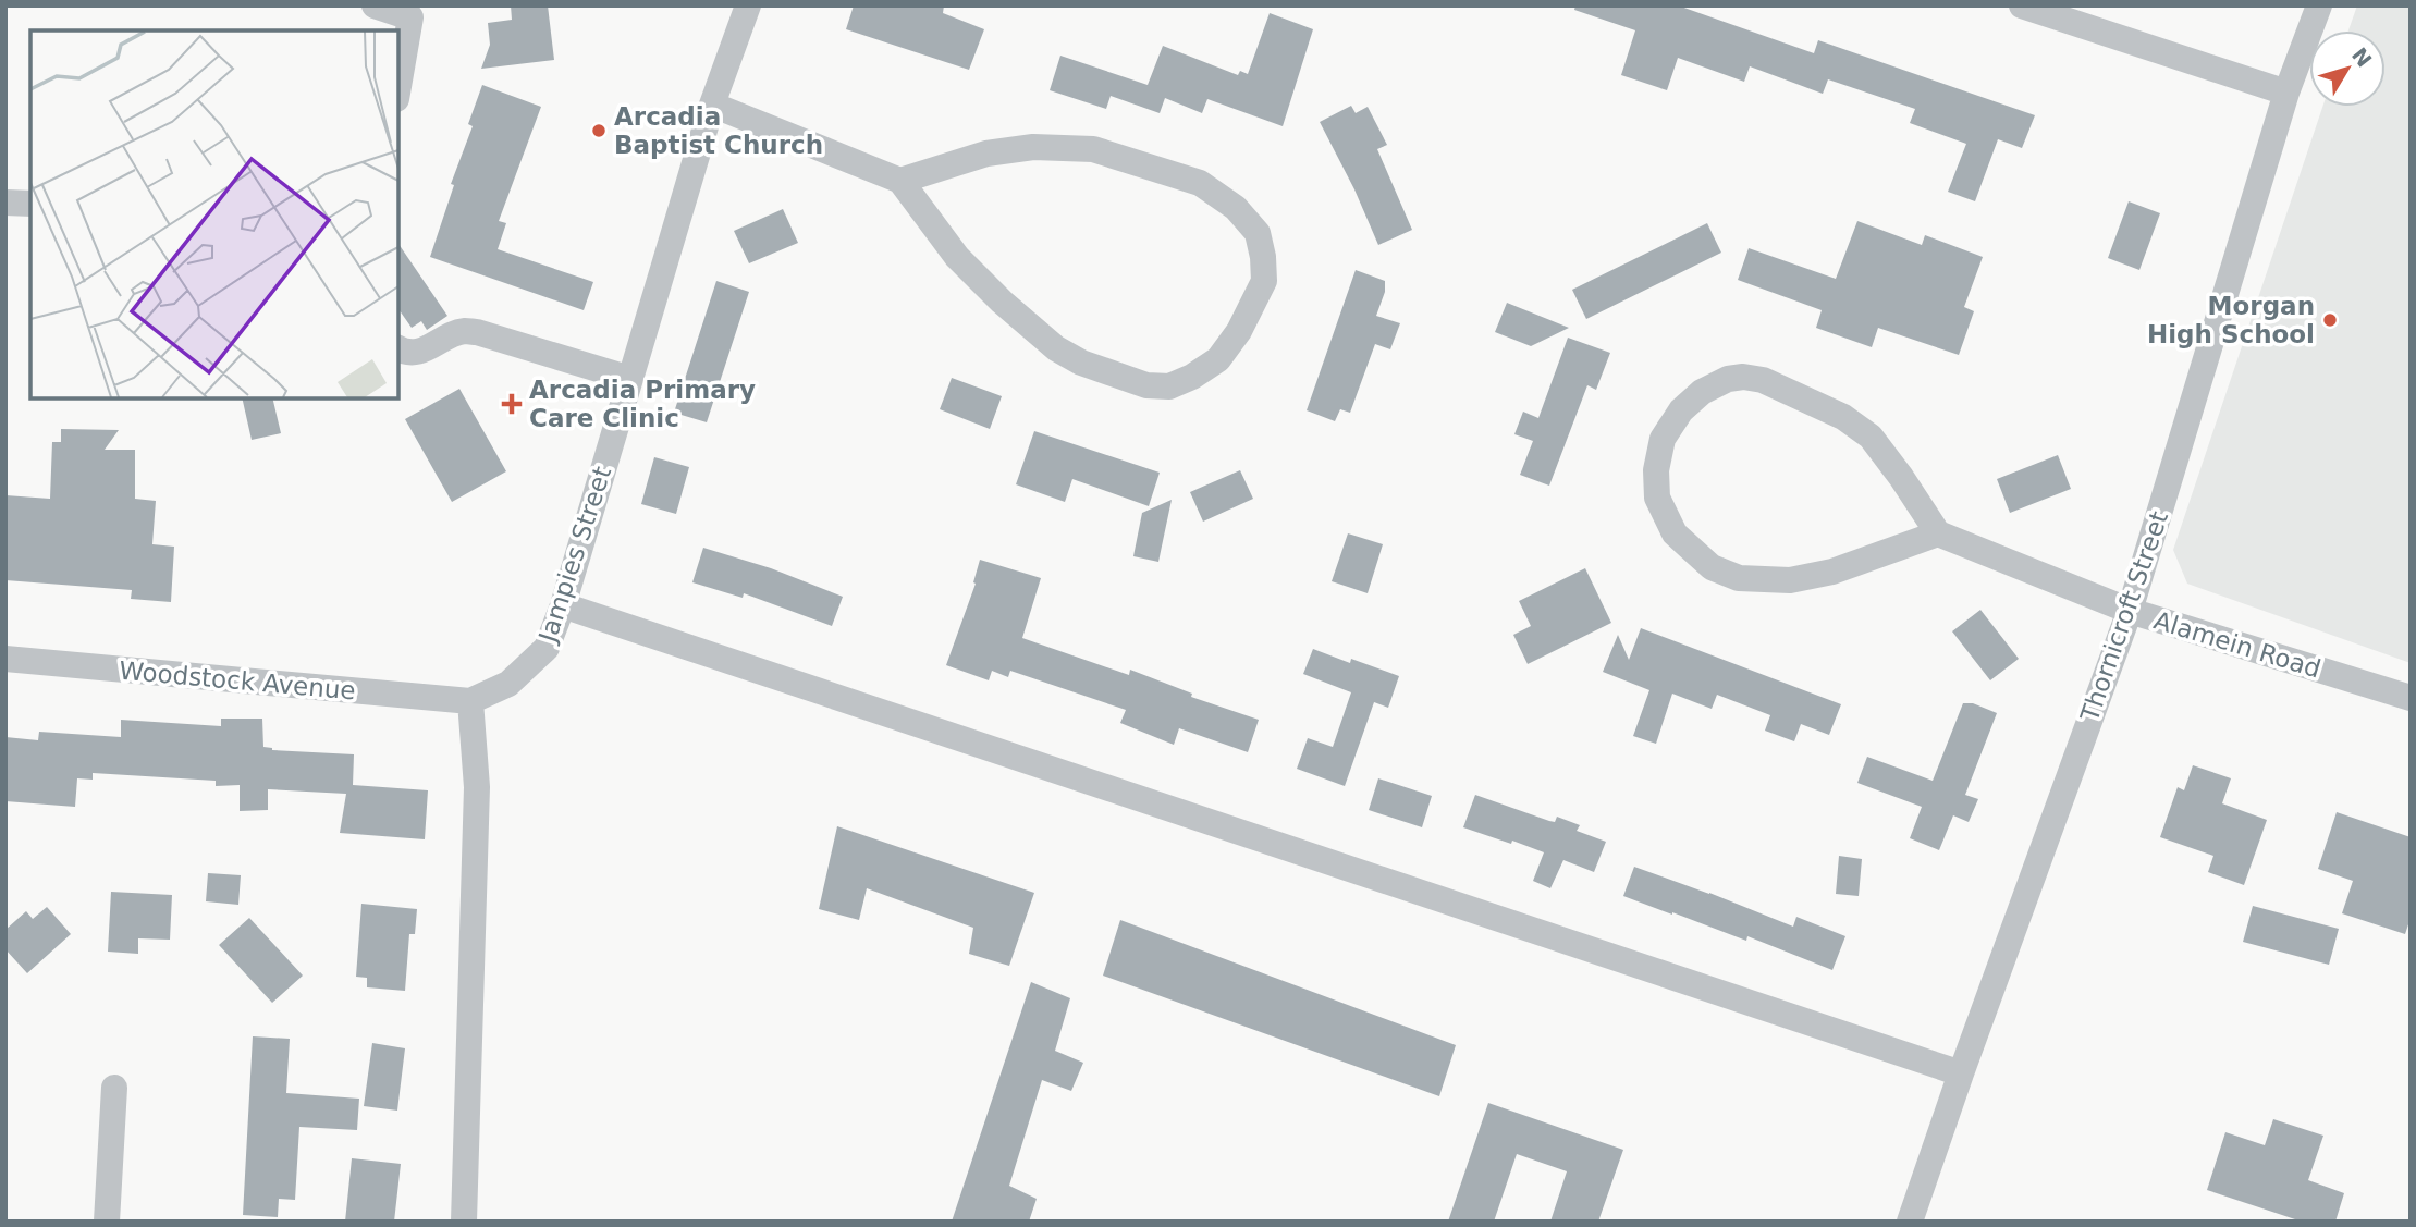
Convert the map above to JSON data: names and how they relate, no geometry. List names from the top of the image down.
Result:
{
  "streets": {
    "street": [
      "Jampies Street",
      "Thornicroft Street",
      "Alamein Road",
      "Woodstock Avenue"
    ]
  },
  "crossings": [
    ["Jampies Street", "Woodstock Avenue"],
    ["Thornicroft Street", "Alamein Road"]
  ],
  "places": {
    "other": ["Arcadia Baptist Church", "Morgan High School"],
    "health": ["Arcadia Primary Care Clinic"]
  },
  "north": "top right"
}
